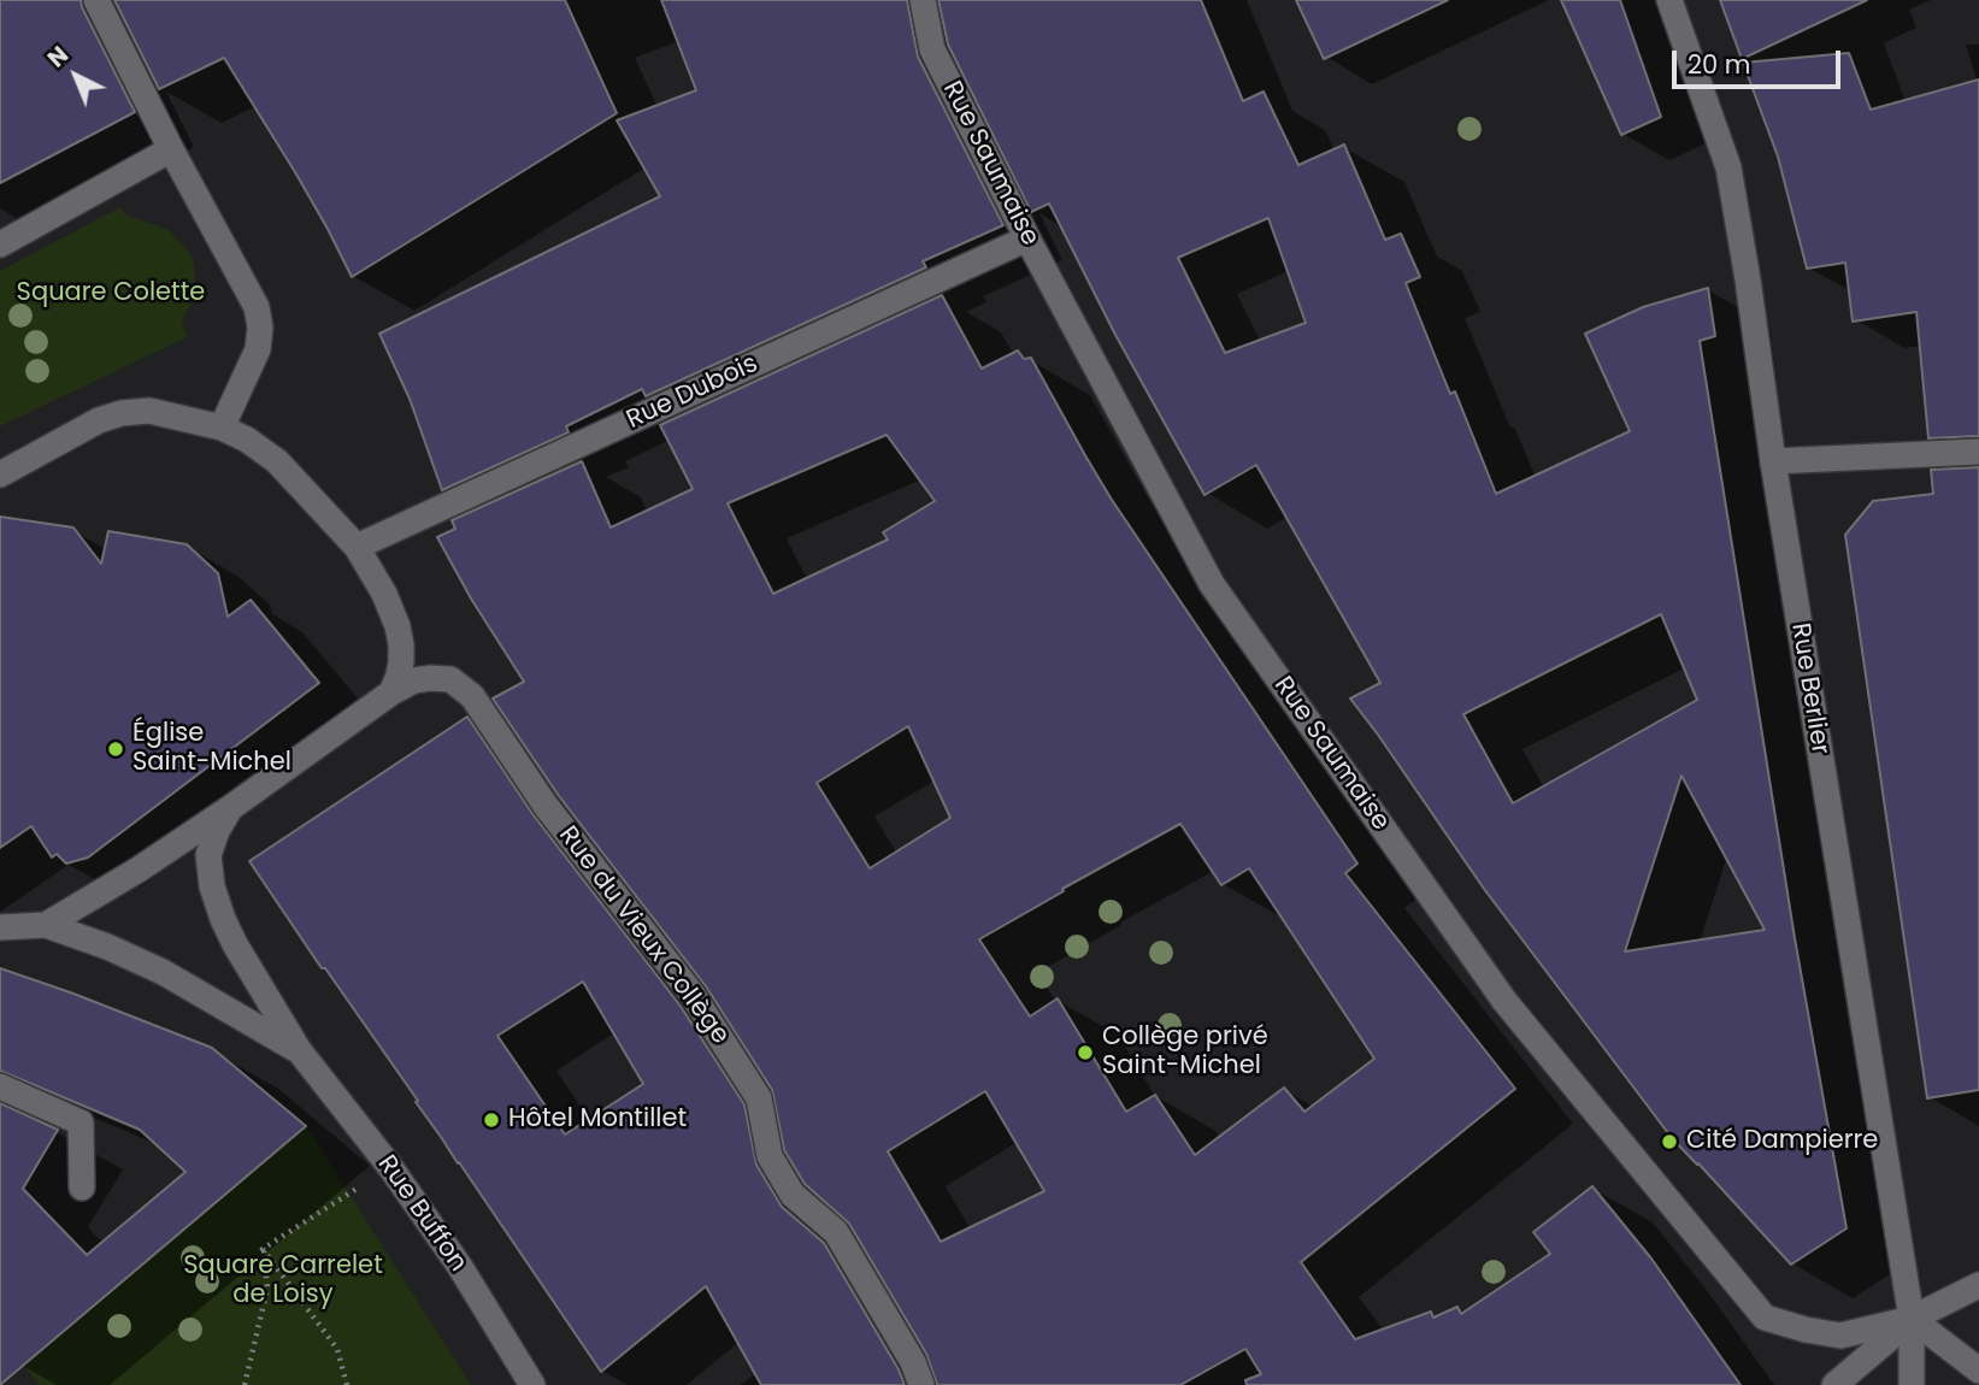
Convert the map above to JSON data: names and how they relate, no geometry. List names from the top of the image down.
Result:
{
  "streets": {
    "street": [
      "Rue Saumaise",
      "Rue Dubois",
      "Rue Berlier",
      "Rue du Vieux Collège",
      "Rue Buffon"
    ]
  },
  "crossings": [
    ["Rue Saumaise", "Rue Dubois"],
    ["Rue Saumaise", "Rue Berlier"],
    ["Rue du Vieux Collège", "Rue Buffon"]
  ],
  "parks": ["Square Colette", "Square Carrelet de Loisy"],
  "places": [
    "Église Saint-Michel",
    "Collège privé Saint-Michel",
    "Hôtel Montillet",
    "Cité Dampierre"
  ],
  "scale_bar": "20 m",
  "north": "top left"
}
